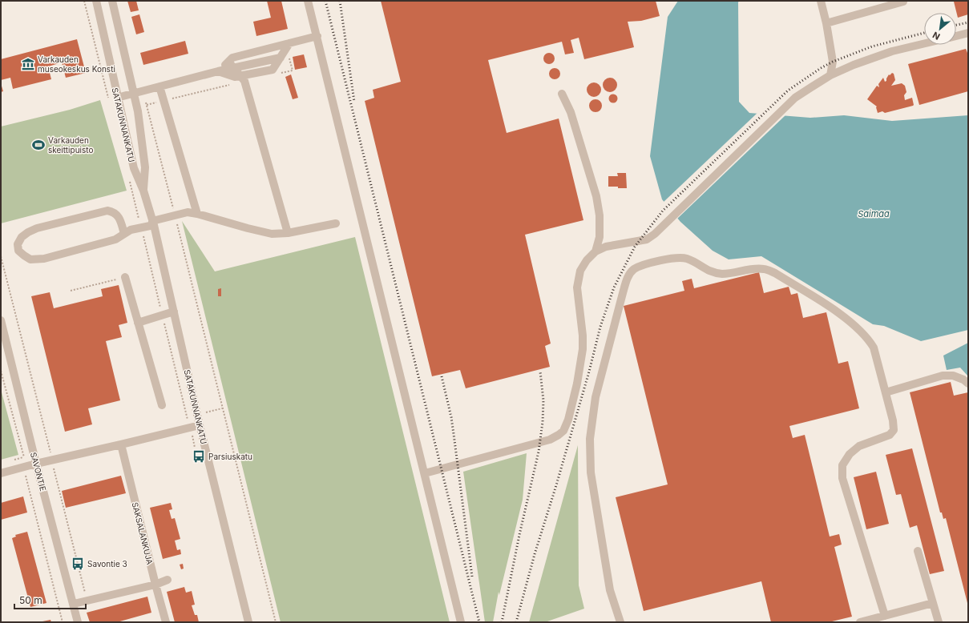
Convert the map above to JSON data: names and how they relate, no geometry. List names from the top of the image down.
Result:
{
  "streets": {
    "street": ["SATAKUNNANKATU", "SAVONTIE", "SAKSALANKUJA"]
  },
  "water": ["Saimaa"],
  "places": {
    "museum": ["Varkauden museokeskus Konsti"],
    "sports": ["Varkauden skeittipuisto"],
    "bus stop": ["Parsiuskatu", "Savontie 3"]
  },
  "scale_bar": "50 m",
  "north": "bottom left"
}
